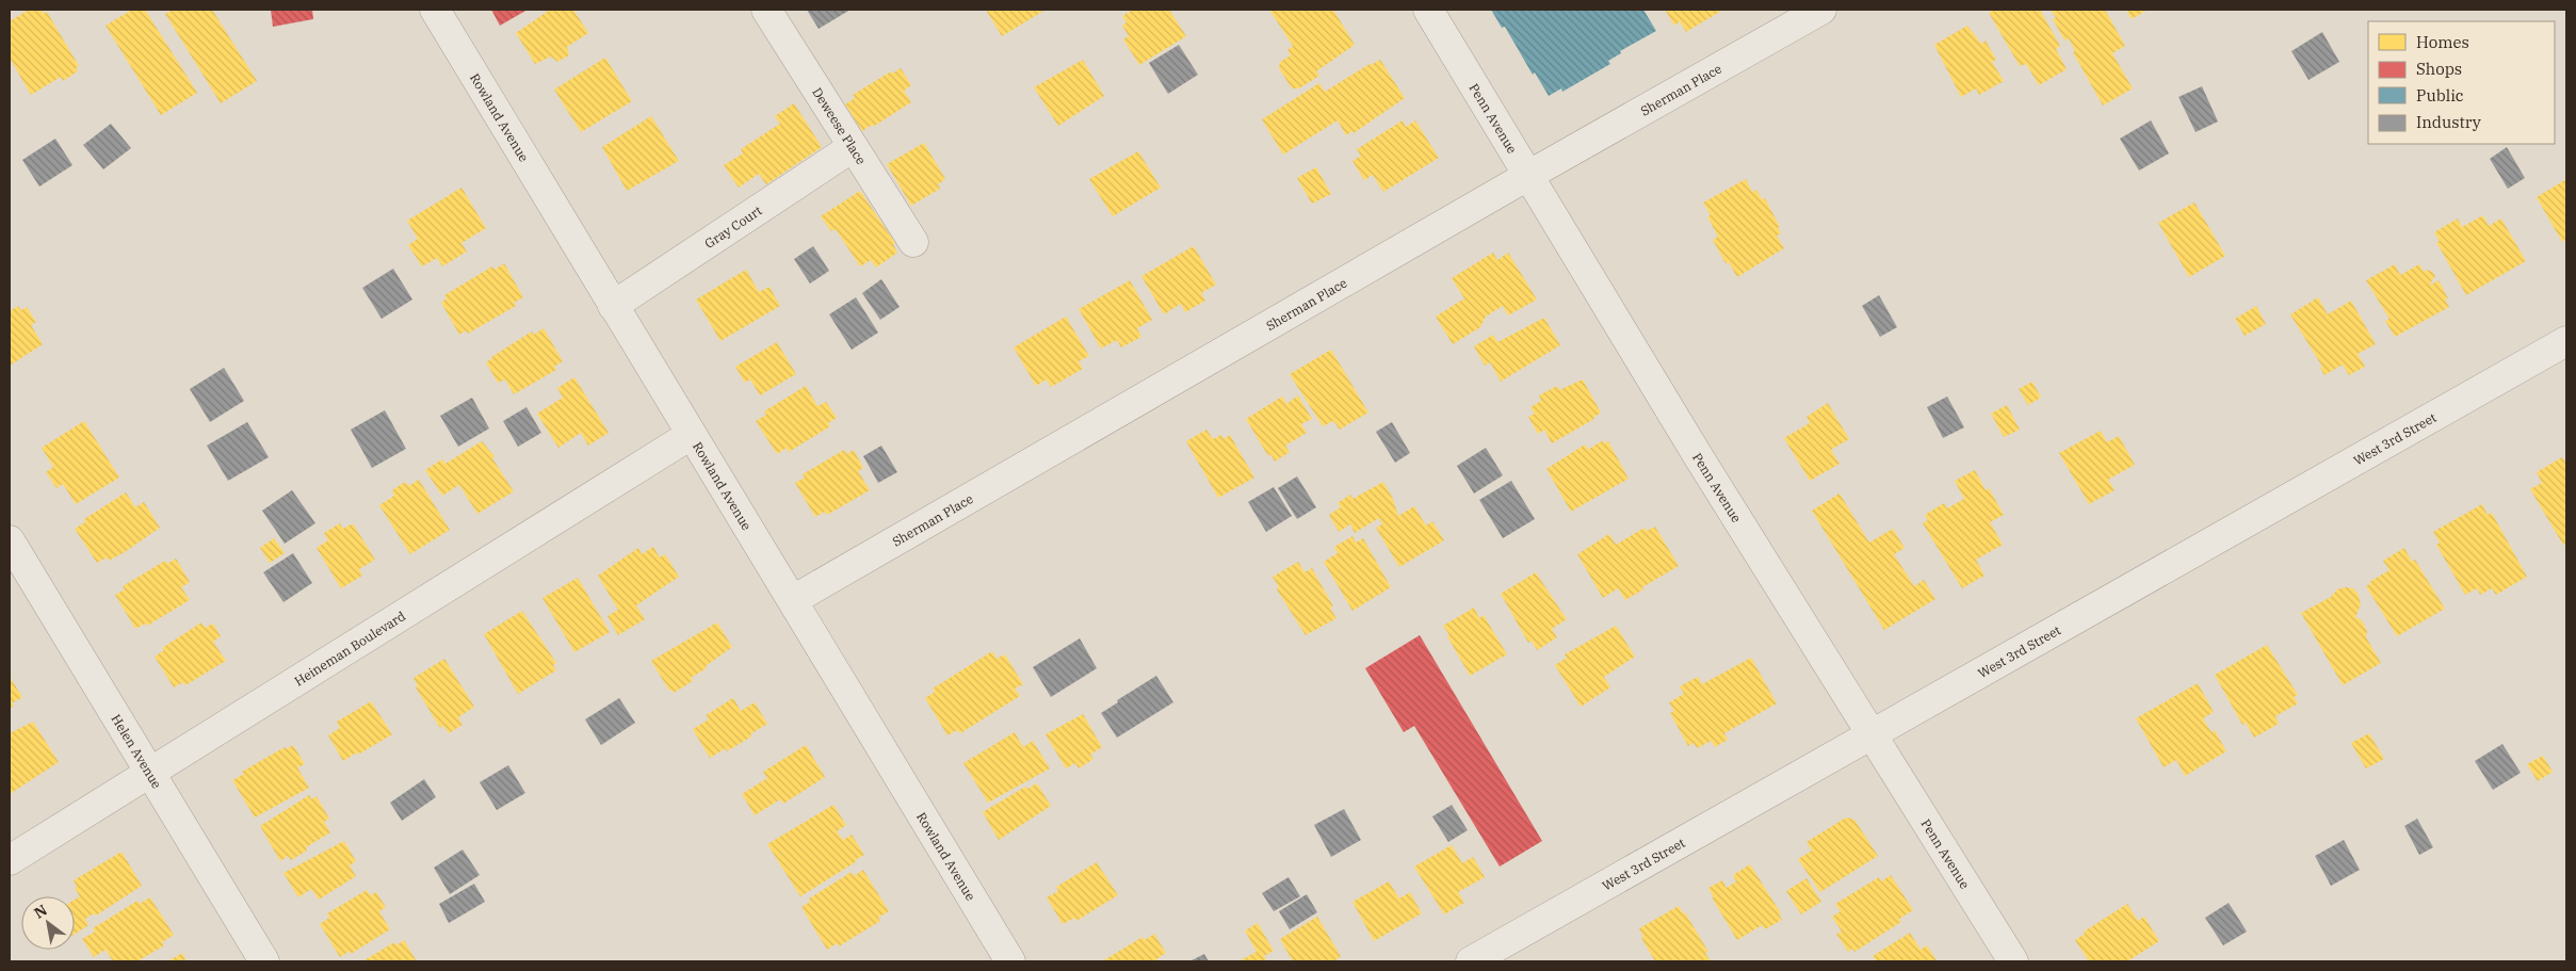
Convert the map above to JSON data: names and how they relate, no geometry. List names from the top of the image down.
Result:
{
  "streets": {
    "street": [
      "Sherman Place",
      "Rowland Avenue",
      "Penn Avenue",
      "Deweese Place",
      "Gray Court",
      "West 3rd Street",
      "Heineman Boulevard",
      "Helen Avenue"
    ]
  },
  "crossings": [
    ["Sherman Place", "Rowland Avenue"],
    ["Sherman Place", "Penn Avenue"],
    ["Rowland Avenue", "Gray Court"],
    ["Rowland Avenue", "Heineman Boulevard"],
    ["Penn Avenue", "West 3rd Street"],
    ["Deweese Place", "Gray Court"],
    ["Heineman Boulevard", "Helen Avenue"]
  ],
  "legend": [
    "Homes",
    "Shops",
    "Public",
    "Industry"
  ],
  "north": "top left"
}
